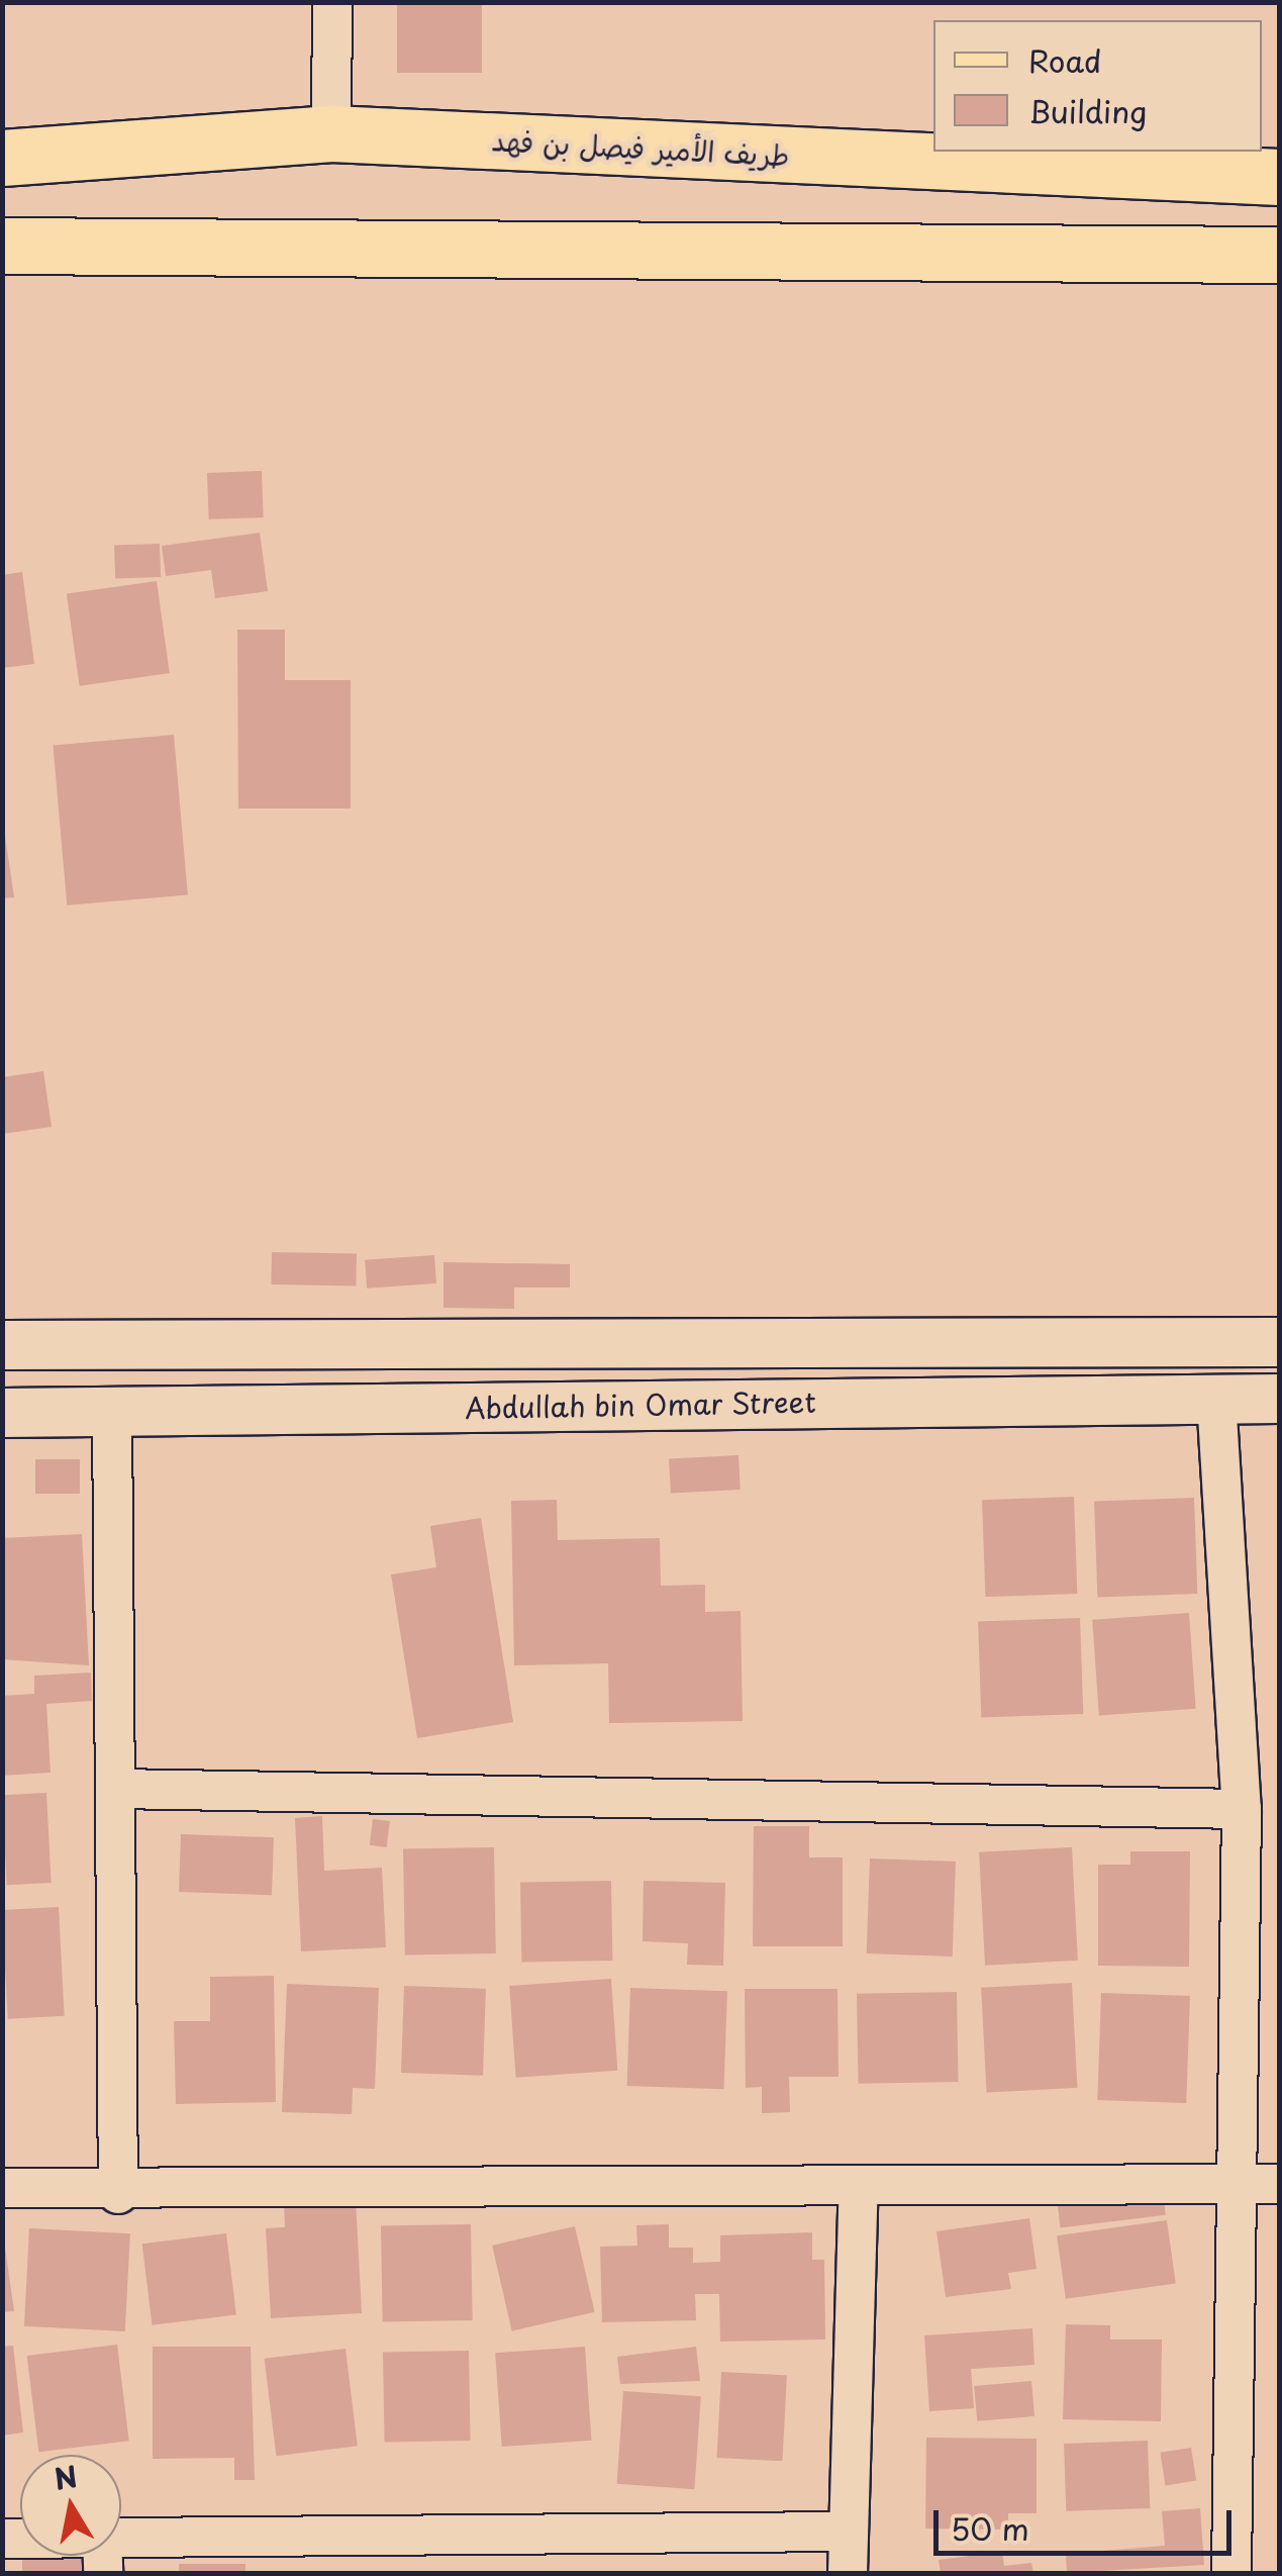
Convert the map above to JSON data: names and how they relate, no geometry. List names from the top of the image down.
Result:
{
  "streets": {
    "main road": ["طريف الأمير فيصل بن فهد"],
    "street": ["Abdullah bin Omar Street"]
  },
  "legend": ["Road", "Building"],
  "scale_bar": "50 m",
  "north": "top"
}
